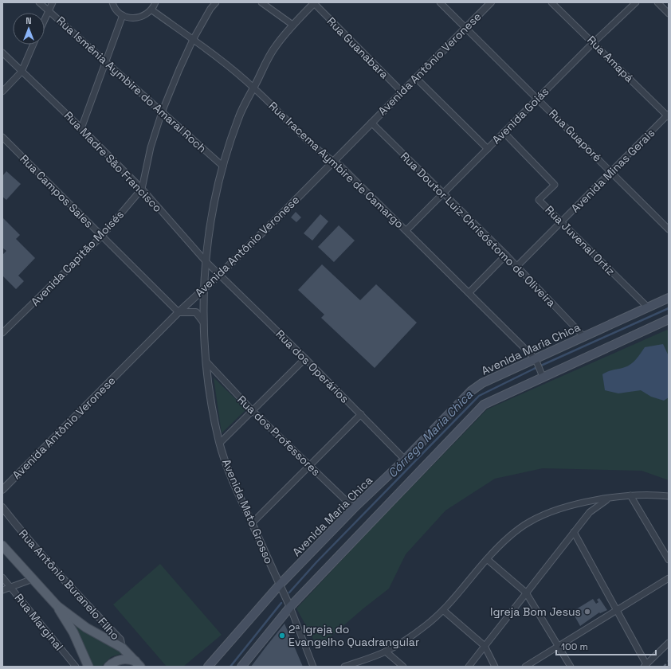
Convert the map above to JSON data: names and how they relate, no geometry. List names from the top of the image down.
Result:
{
  "streets": {
    "main road": ["Avenida Maria Chica"],
    "street": [
      "Rua Guanabara",
      "Rua Amapá",
      "Avenida Antônio Veronese",
      "Rua Ismênia Aymbire do Amaral Roch",
      "Avenida Goiás",
      "Rua Guaporé",
      "Rua Madre São Francisco",
      "Rua Iracema Aymbire de Camargo",
      "Avenida Minas Gerais",
      "Rua Campos Sales",
      "Rua Doutor Luiz Chrisóstomo de Oliveira",
      "Rua Juvenal Ortiz",
      "Avenida Capitão Moisés",
      "Rua dos Operários",
      "Rua dos Professores",
      "Avenida Mato Grosso",
      "Rua Antônio Buranelo Filho",
      "Rua Marginal"
    ]
  },
  "crossings": [
    ["Rua Guanabara", "Avenida Antônio Veronese"],
    ["Rua Guanabara", "Avenida Mato Grosso"],
    ["Rua Amapá", "Avenida Goiás"],
    ["Rua Amapá", "Avenida Minas Gerais"],
    ["Avenida Antônio Veronese", "Rua Guaporé"],
    ["Avenida Antônio Veronese", "Rua Madre São Francisco"],
    ["Avenida Antônio Veronese", "Rua Iracema Aymbire de Camargo"],
    ["Avenida Antônio Veronese", "Rua Campos Sales"],
    ["Avenida Antônio Veronese", "Rua Doutor Luiz Chrisóstomo de Oliveira"],
    ["Avenida Antônio Veronese", "Rua dos Operários"],
    ["Avenida Antônio Veronese", "Avenida Mato Grosso"],
    ["Rua Ismênia Aymbire do Amaral Roch", "Avenida Capitão Moisés"],
    ["Rua Ismênia Aymbire do Amaral Roch", "Avenida Mato Grosso"],
    ["Avenida Goiás", "Rua Guaporé"],
    ["Avenida Goiás", "Rua Iracema Aymbire de Camargo"],
    ["Avenida Goiás", "Rua Doutor Luiz Chrisóstomo de Oliveira"],
    ["Avenida Goiás", "Rua Juvenal Ortiz"],
    ["Rua Guaporé", "Avenida Minas Gerais"],
    ["Rua Madre São Francisco", "Avenida Capitão Moisés"],
    ["Rua Madre São Francisco", "Rua dos Operários"],
    ["Rua Madre São Francisco", "Avenida Mato Grosso"],
    ["Rua Iracema Aymbire de Camargo", "Avenida Capitão Moisés"],
    ["Rua Iracema Aymbire de Camargo", "Avenida Maria Chica"],
    ["Rua Iracema Aymbire de Camargo", "Avenida Mato Grosso"],
    ["Avenida Minas Gerais", "Rua Doutor Luiz Chrisóstomo de Oliveira"],
    ["Avenida Minas Gerais", "Rua Juvenal Ortiz"],
    ["Rua Campos Sales", "Avenida Capitão Moisés"],
    ["Rua Doutor Luiz Chrisóstomo de Oliveira", "Avenida Maria Chica"],
    ["Rua Juvenal Ortiz", "Avenida Maria Chica"],
    ["Avenida Maria Chica", "Rua dos Operários"],
    ["Avenida Maria Chica", "Rua dos Professores"],
    ["Avenida Maria Chica", "Avenida Mato Grosso"],
    ["Rua dos Professores", "Avenida Mato Grosso"]
  ],
  "water": ["Córrego Maria Chica"],
  "places": ["Igreja Bom Jesus", "2ª Igreja do Evangelho Quadrangular"],
  "scale_bar": "100 m",
  "north": "top"
}
